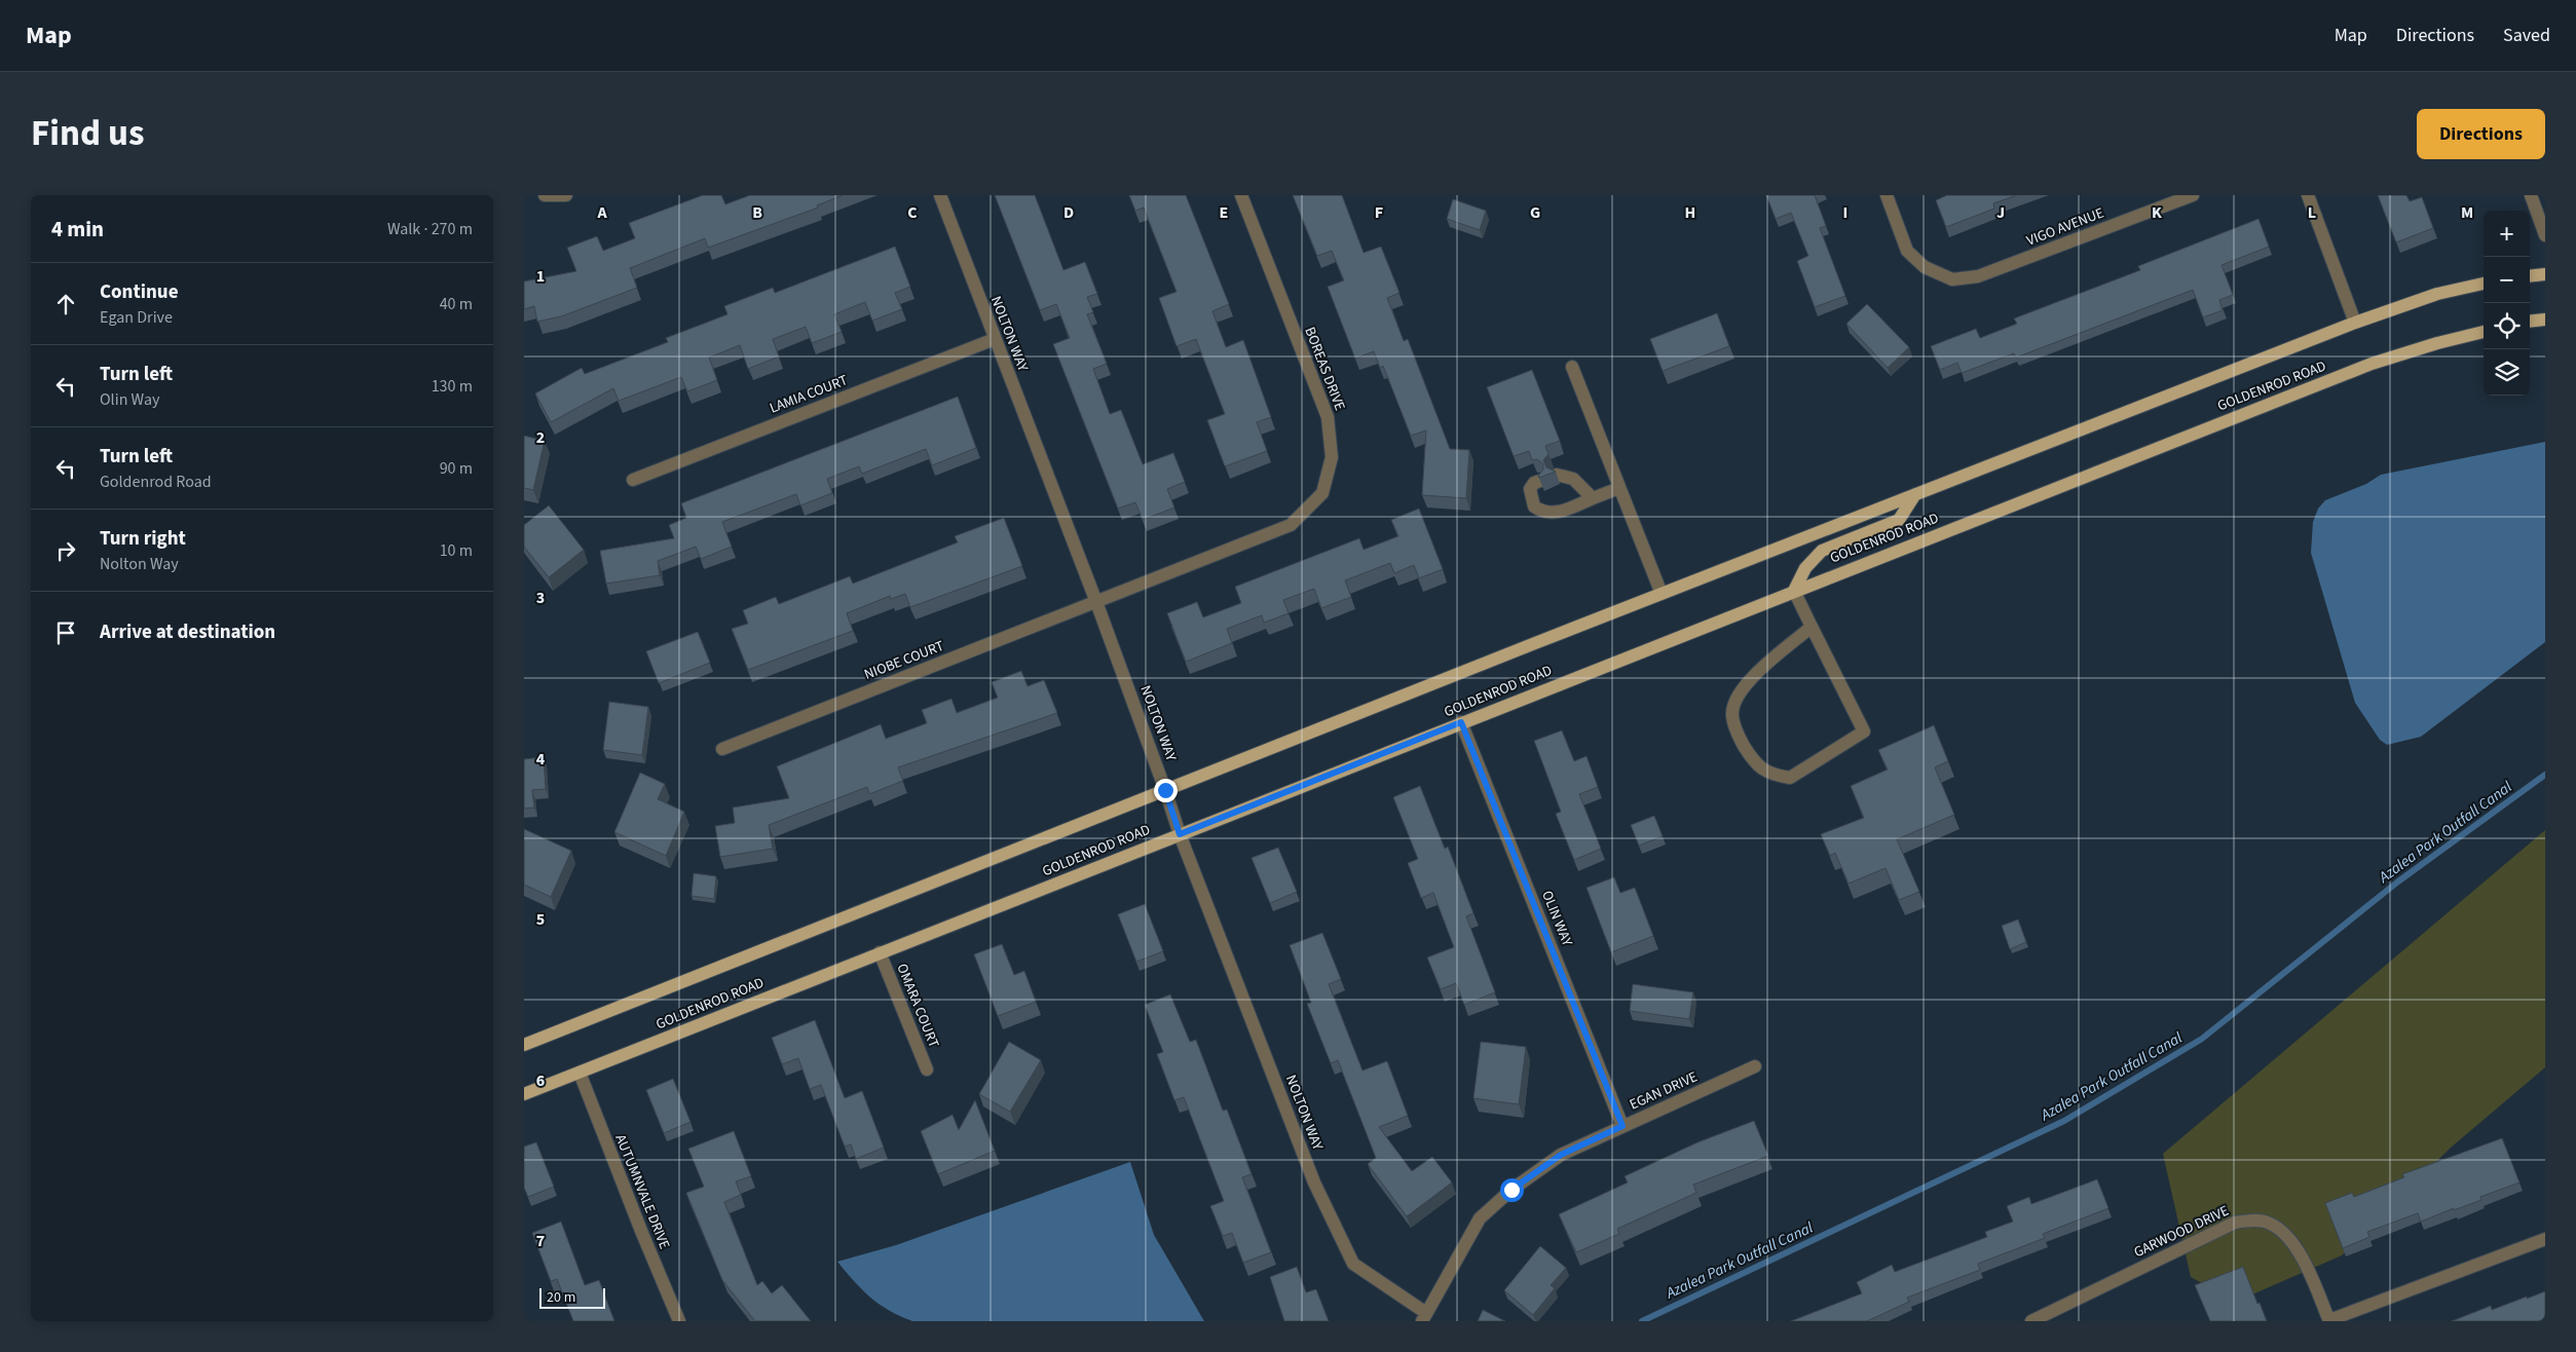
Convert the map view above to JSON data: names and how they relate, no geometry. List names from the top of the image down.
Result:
{
  "streets": {
    "main road": ["GOLDENROD ROAD"],
    "street": [
      "VIGO AVENUE",
      "NOLTON WAY",
      "BOREAS DRIVE",
      "LAMIA COURT",
      "NIOBE COURT",
      "OLIN WAY",
      "OMARA COURT",
      "EGAN DRIVE",
      "AUTUMNVALE DRIVE",
      "GARWOOD DRIVE"
    ]
  },
  "crossings": [
    ["NOLTON WAY", "BOREAS DRIVE"],
    ["NOLTON WAY", "GOLDENROD ROAD"],
    ["NOLTON WAY", "LAMIA COURT"],
    ["NOLTON WAY", "NIOBE COURT"],
    ["NOLTON WAY", "EGAN DRIVE"],
    ["BOREAS DRIVE", "NIOBE COURT"],
    ["GOLDENROD ROAD", "OLIN WAY"],
    ["GOLDENROD ROAD", "OMARA COURT"],
    ["GOLDENROD ROAD", "AUTUMNVALE DRIVE"],
    ["OLIN WAY", "EGAN DRIVE"]
  ],
  "water": ["Azalea Park Outfall Canal"],
  "scale_bar": "20 m",
  "page": {
    "header": "Map",
    "nav": ["Map", "Directions", "Saved"],
    "title": "Find us",
    "buttons": "Directions",
    "heading": ["4 min", "Walk · 270 m"],
    "map_buttons": ["+", "−"],
    "list": [
      ["Continue", "Egan Drive", "40 m"],
      ["Turn left", "Olin Way", "130 m"],
      ["Turn left", "Goldenrod Road", "90 m"],
      ["Turn right", "Nolton Way", "10 m"],
      "Arrive at destination"
    ],
    "scale": "20 m"
  },
  "grid": {
    "columns": [
      "A",
      "B",
      "C",
      "D",
      "E",
      "F",
      "G",
      "H",
      "I",
      "J",
      "K",
      "L",
      "M"
    ],
    "rows": [
      "1",
      "2",
      "3",
      "4",
      "5",
      "6",
      "7"
    ]
  }
}
